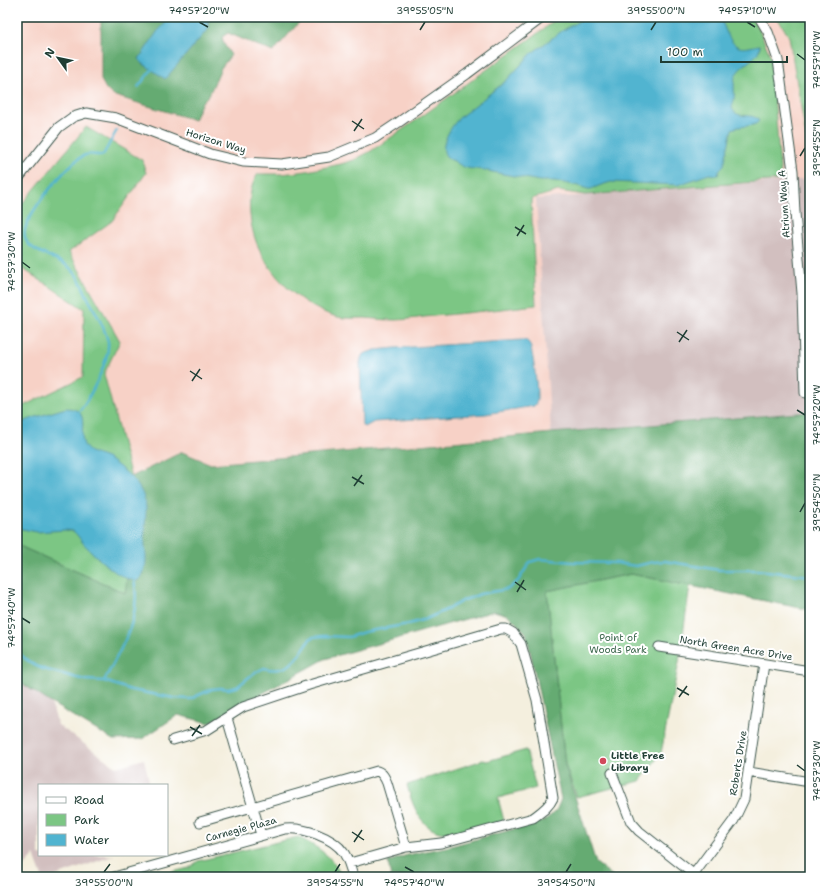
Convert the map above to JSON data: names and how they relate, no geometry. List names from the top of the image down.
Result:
{
  "streets": {
    "street": [
      "Horizon Way",
      "Atrium Way A",
      "North Green Acre Drive",
      "Roberts Drive",
      "Carnegie Plaza"
    ]
  },
  "crossings": [
    ["North Green Acre Drive", "Roberts Drive"]
  ],
  "parks": ["Point of Woods Park"],
  "places": ["Little Free Library"],
  "legend": ["Road", "Park", "Water"],
  "scale_bar": "100 m",
  "north": "top left",
  "coordinates": [
    "74°57'20\"W",
    "39°55'05\"N",
    "39°55'00\"N",
    "74°57'10\"W",
    "39°54'55\"N",
    "74°57'30\"W",
    "39°54'50\"N",
    "74°57'40\"W"
  ]
}
